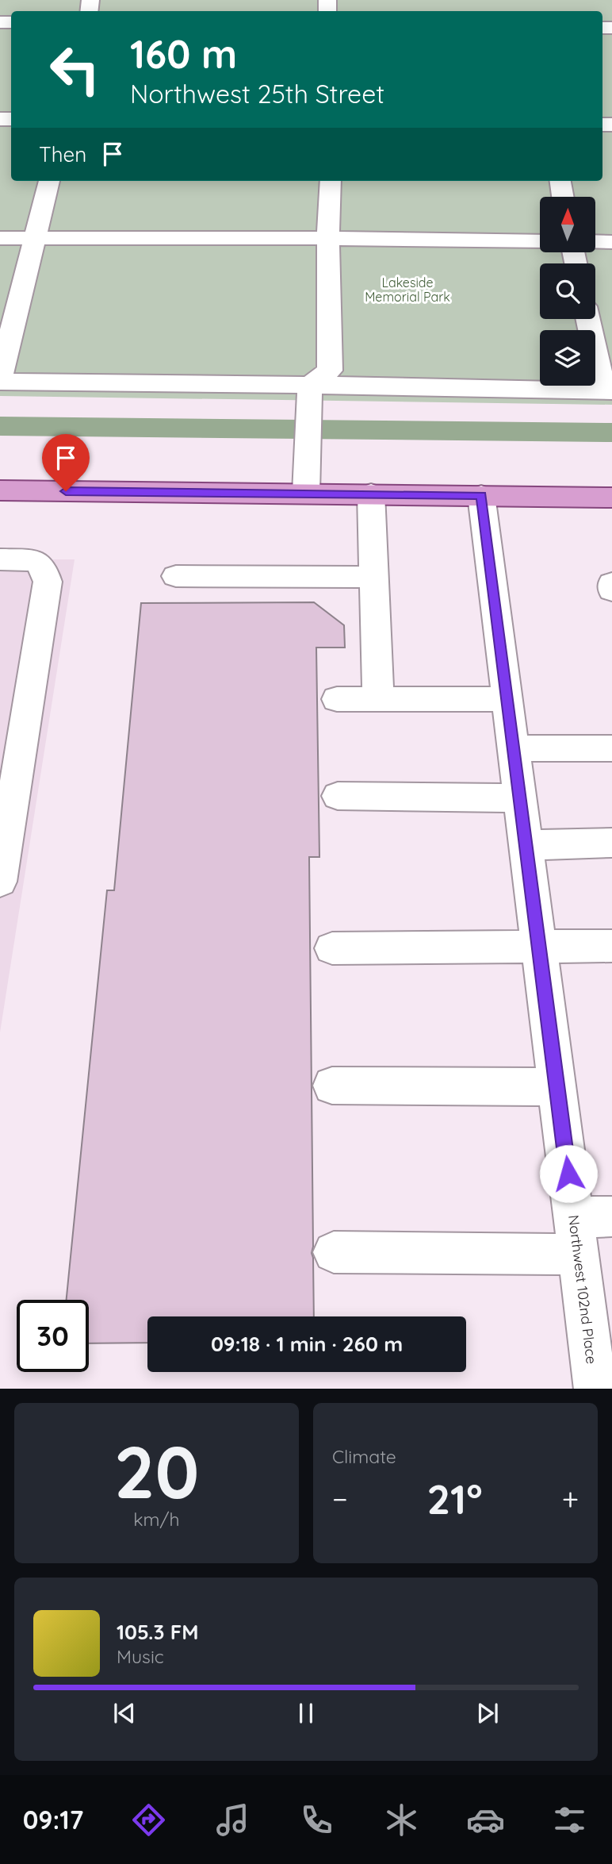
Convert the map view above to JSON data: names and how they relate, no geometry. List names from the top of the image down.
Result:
{
  "streets": {
    "street": ["Northwest 102nd Place"]
  },
  "parks": ["Lakeside Memorial Park"],
  "north": "top",
  "page": {
    "turn": ["160 m", "Northwest 25th Street"],
    "then": "Then",
    "limit": "30",
    "trip": "09:18 · 1 min · 260 m",
    "tile": [
      ["20", "km/h"],
      "Climate"
    ],
    "heat": ["−", "21°", "+"],
    "song": ["105.3 FM", "Music"],
    "tabs": "09:17"
  }
}
